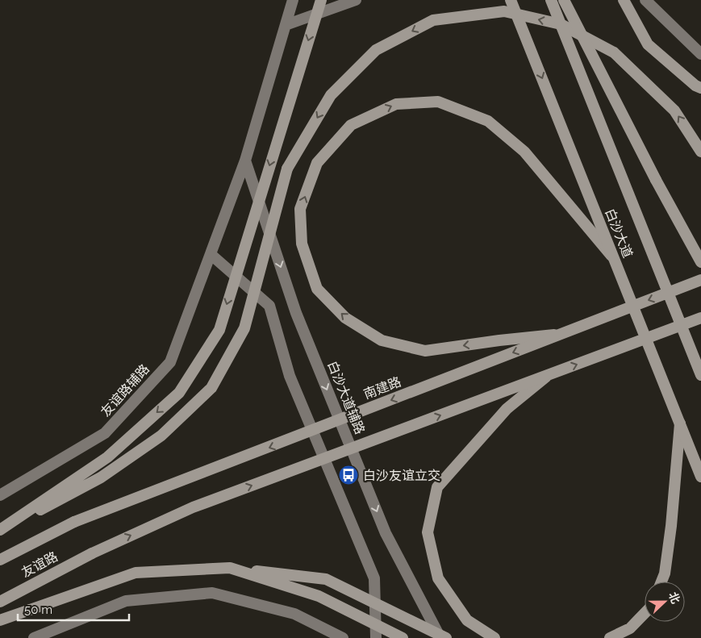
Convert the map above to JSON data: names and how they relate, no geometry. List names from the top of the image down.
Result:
{
  "streets": {
    "highway": ["白沙大道", "南建路", "友谊路"],
    "main road": ["友谊路辅路", "白沙大道辅路"]
  },
  "crossings": [
    ["南建路", "友谊路"],
    ["友谊路辅路", "白沙大道辅路"]
  ],
  "places": {
    "bus stop": ["白沙友谊立交"]
  },
  "scale_bar": "50 m",
  "north": "right"
}
